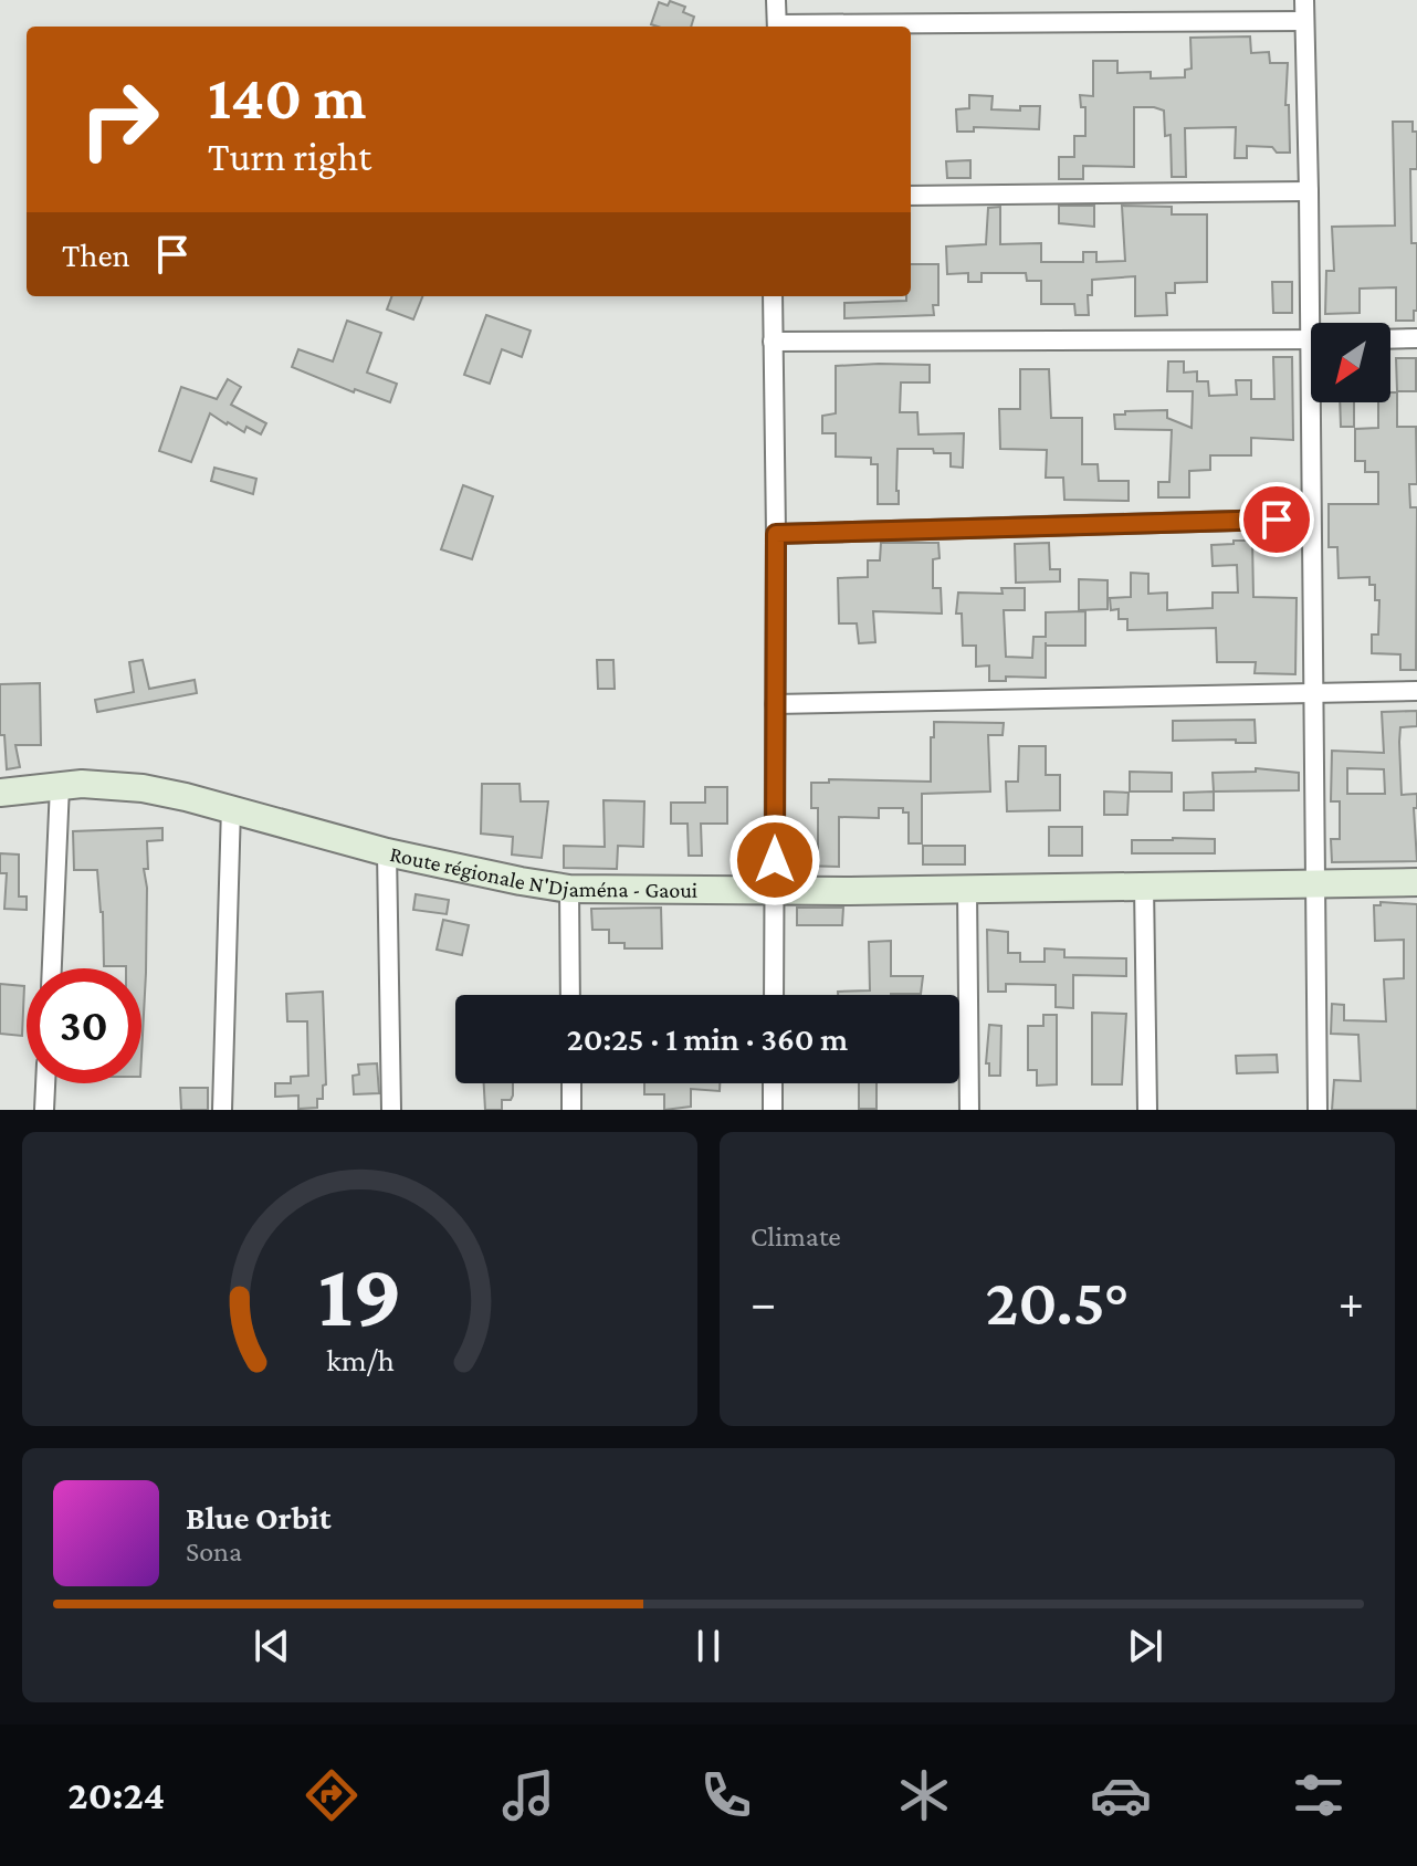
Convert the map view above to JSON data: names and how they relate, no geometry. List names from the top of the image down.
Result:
{
  "streets": {
    "street": ["Route régionale N'Djaména - Gaoui"]
  },
  "north": "bottom left",
  "page": {
    "turn": ["140 m", "Turn right"],
    "then": "Then",
    "limit": "30",
    "trip": "20:25 · 1 min · 360 m",
    "tile": "Climate",
    "heat": ["−", "20.5°", "+"],
    "song": ["Blue Orbit", "Sona"],
    "tabs": "20:24",
    "gauge": ["19", "km/h"]
  }
}
